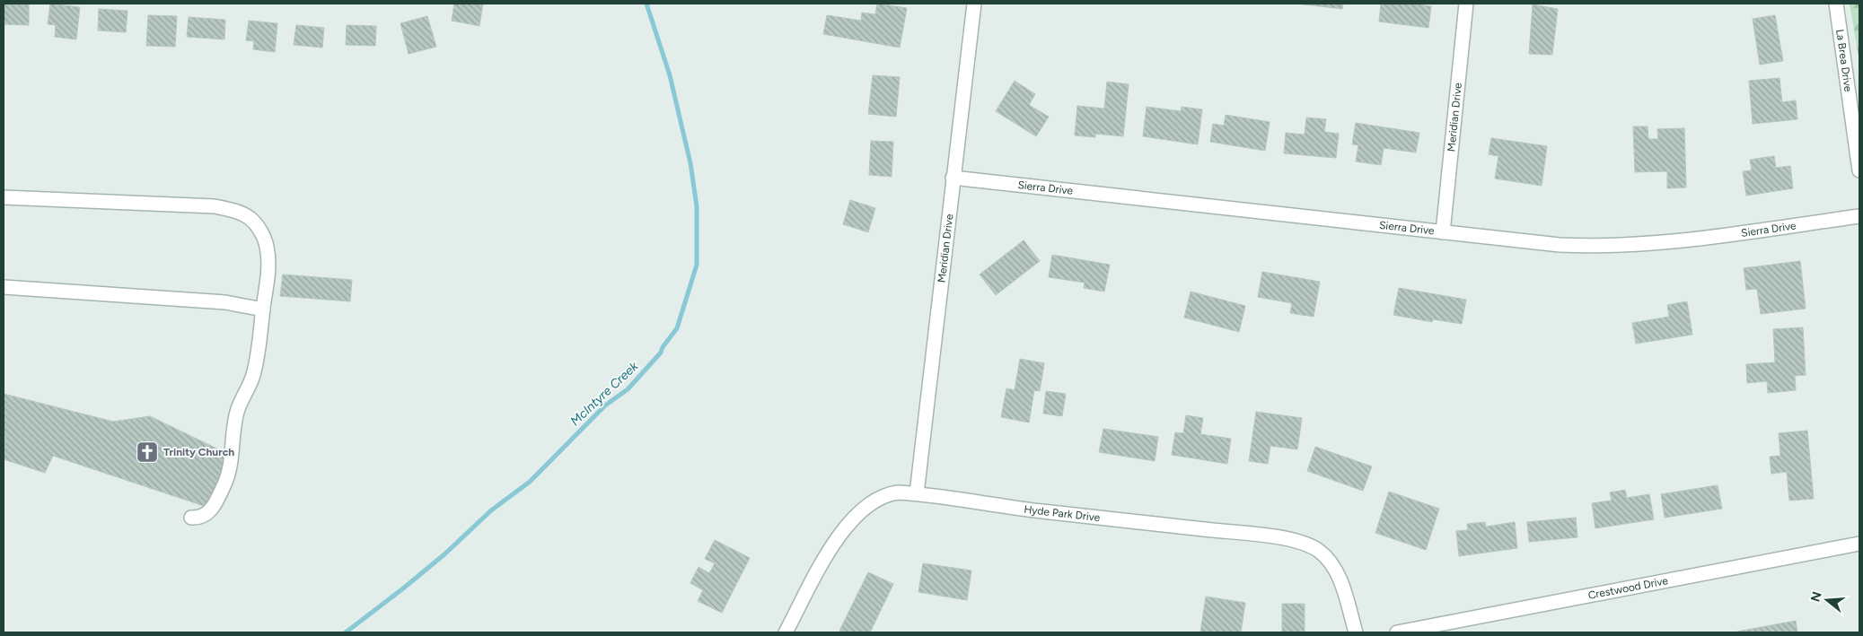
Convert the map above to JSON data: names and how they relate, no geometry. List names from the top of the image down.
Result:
{
  "streets": {
    "street": [
      "La Brea Drive",
      "Meridian Drive",
      "Sierra Drive",
      "Hyde Park Drive",
      "Crestwood Drive"
    ]
  },
  "crossings": [
    ["Meridian Drive", "Sierra Drive"],
    ["Meridian Drive", "Hyde Park Drive"]
  ],
  "water": ["McIntyre Creek"],
  "places": {
    "church": ["Trinity Church"]
  },
  "north": "left"
}
